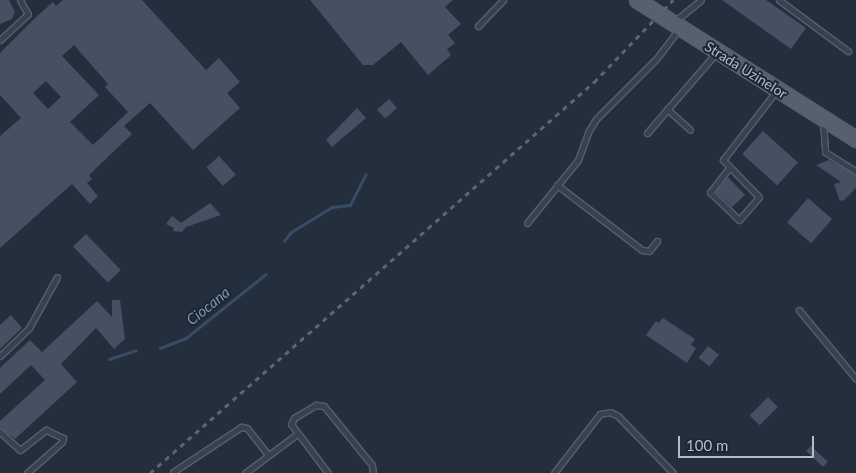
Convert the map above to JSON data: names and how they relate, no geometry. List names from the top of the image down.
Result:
{
  "streets": {
    "main road": ["Strada Uzinelor"]
  },
  "water": ["Ciocana"],
  "scale_bar": "100 m"
}
